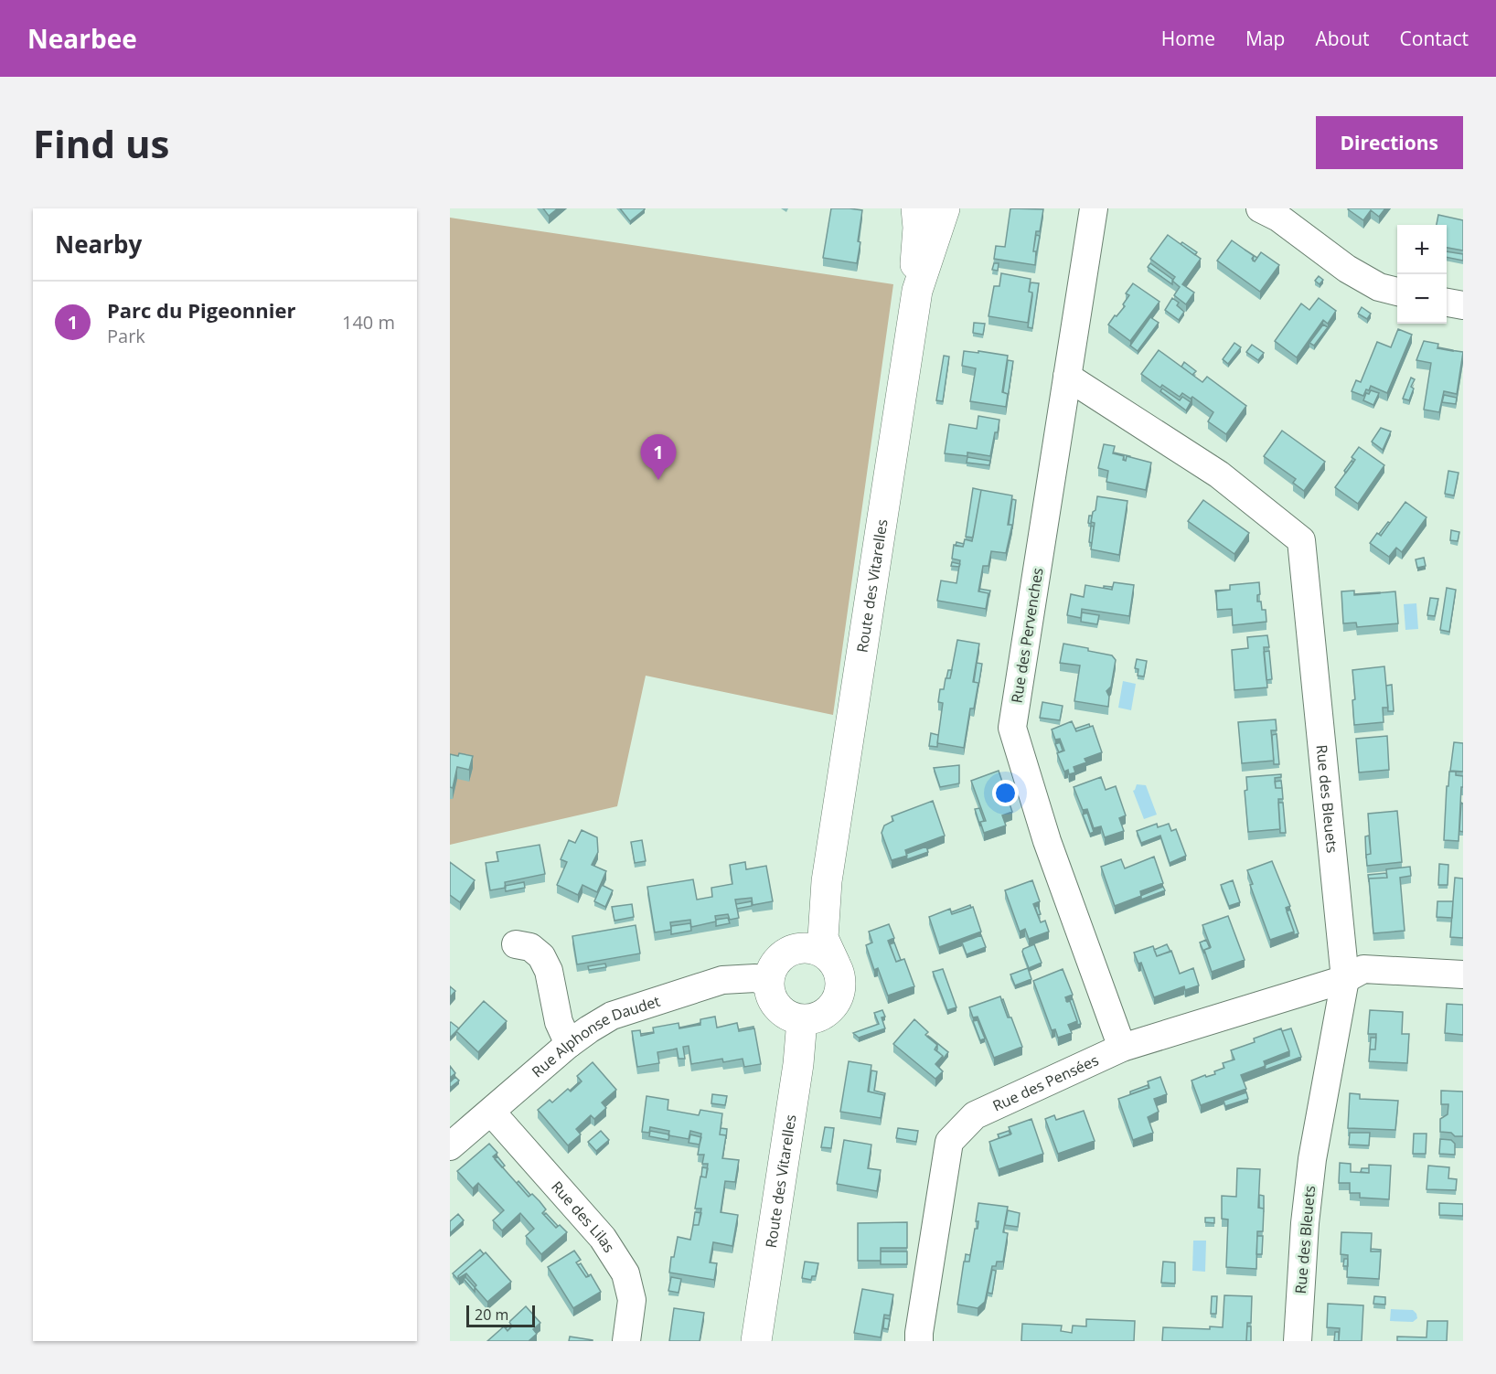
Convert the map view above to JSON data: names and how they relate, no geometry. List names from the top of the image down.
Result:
{
  "streets": {
    "main road": ["Route des Vitarelles"],
    "street": [
      "Rue des Pervenches",
      "Rue des Bleuets",
      "Rue Alphonse Daudet",
      "Rue des Pensées",
      "Rue des Lilas"
    ]
  },
  "crossings": [
    ["Route des Vitarelles", "Rue Alphonse Daudet"],
    ["Rue des Pervenches", "Rue des Bleuets"],
    ["Rue des Pervenches", "Rue des Pensées"],
    ["Rue des Bleuets", "Rue des Pensées"],
    ["Rue Alphonse Daudet", "Rue des Lilas"]
  ],
  "scale_bar": "20 m",
  "page": {
    "header": "Nearbee",
    "nav": [
      "Home",
      "Map",
      "About",
      "Contact"
    ],
    "buttons": "Directions",
    "title": "Find us",
    "heading": "Nearby",
    "map_buttons": ["+", "−"],
    "list": [
      {
        "mark": "1",
        "name": "Parc du Pigeonnier",
        "note": "Park",
        "value": "140 m"
      }
    ],
    "pins": "1",
    "scale": "20 m"
  }
}
